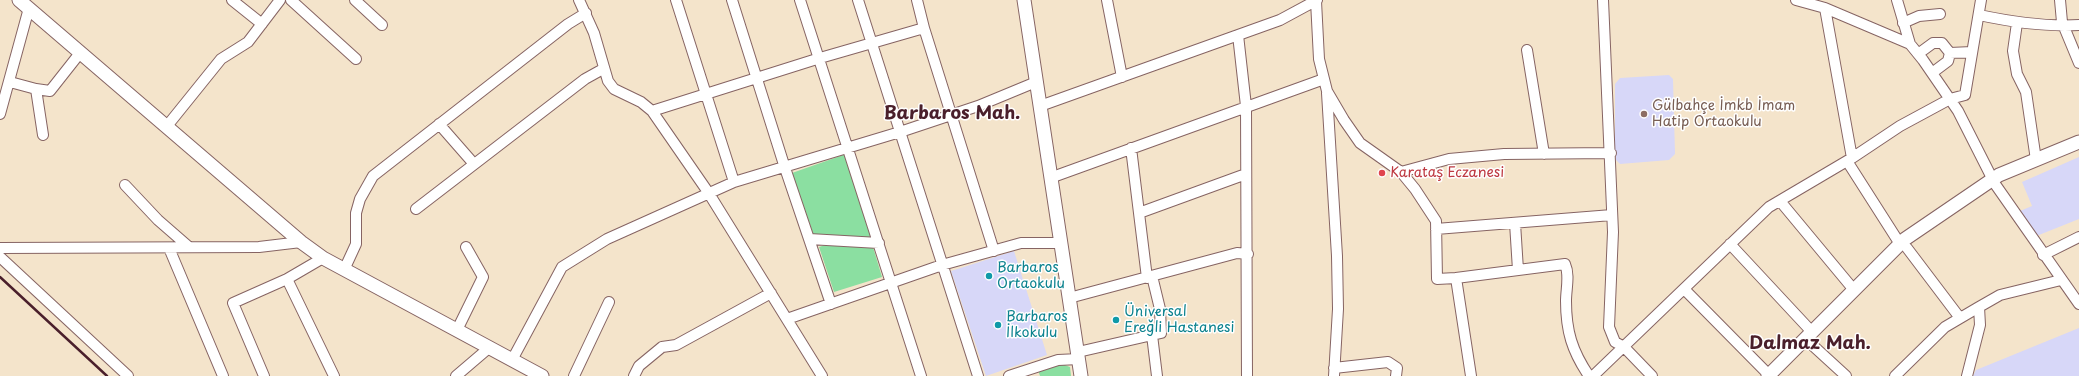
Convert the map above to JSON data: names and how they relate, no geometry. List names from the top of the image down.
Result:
{
  "districts": ["Barbaros Mah.", "Dalmaz Mah."],
  "places": [
    "Gülbahçe İmkb İmam Hatip Ortaokulu",
    "Karataş Eczanesi",
    "Barbaros Ortaokulu",
    "Üniversal Ereğli Hastanesi",
    "Barbaros İlkokulu"
  ]
}
